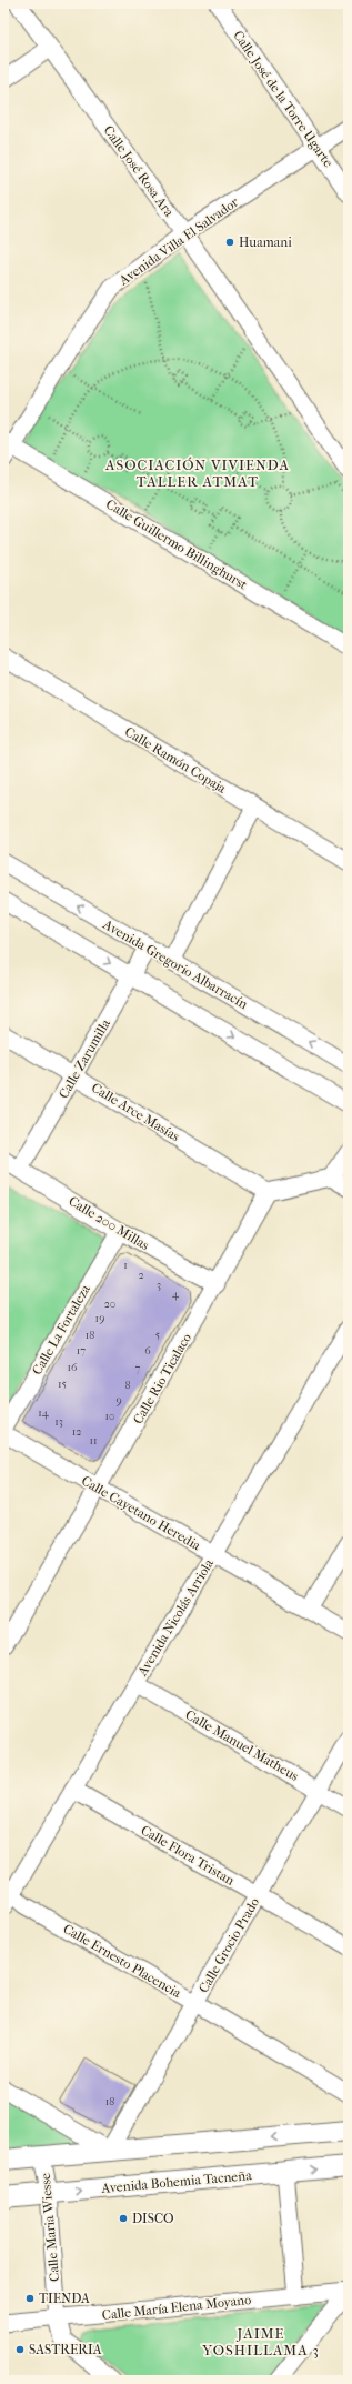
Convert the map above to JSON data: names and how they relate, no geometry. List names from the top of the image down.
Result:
{
  "streets": {
    "main road": ["Avenida Bohemia Tacneña"],
    "street": [
      "Calle José de la Torre Ugarte",
      "Calle José Rosa Ara",
      "Avenida Villa El Salvador",
      "Calle Guillermo Billinghurst",
      "Calle Ramón Copaja",
      "Avenida Gregorio Albarracín",
      "Calle Zarumilla",
      "Calle Arce Masías",
      "Calle 200 Millas",
      "Calle La Fortaleza",
      "Calle Rio Ticalaco",
      "Calle Cayetano Heredia",
      "Avenida Nicolás Arriola",
      "Calle Manuel Matheus",
      "Calle Flora Tristan",
      "Calle Grocio Prado",
      "Calle Ernesto Placencia",
      "Calle Maria Wiesse",
      "Calle María Elena Moyano"
    ]
  },
  "crossings": [
    ["Calle José de la Torre Ugarte", "Avenida Villa El Salvador"],
    ["Calle José Rosa Ara", "Avenida Villa El Salvador"],
    ["Avenida Villa El Salvador", "Calle Guillermo Billinghurst"],
    ["Avenida Gregorio Albarracín", "Calle Zarumilla"],
    ["Calle Zarumilla", "Calle Arce Masías"],
    ["Calle Zarumilla", "Calle 200 Millas"],
    ["Calle Arce Masías", "Calle Rio Ticalaco"],
    ["Calle 200 Millas", "Calle La Fortaleza"],
    ["Calle 200 Millas", "Calle Rio Ticalaco"],
    ["Calle Rio Ticalaco", "Calle Cayetano Heredia"],
    ["Calle Cayetano Heredia", "Avenida Nicolás Arriola"],
    ["Avenida Nicolás Arriola", "Calle Manuel Matheus"],
    ["Avenida Nicolás Arriola", "Calle Flora Tristan"],
    ["Avenida Nicolás Arriola", "Calle Ernesto Placencia"],
    ["Calle Manuel Matheus", "Calle Grocio Prado"],
    ["Calle Flora Tristan", "Calle Grocio Prado"],
    ["Calle Grocio Prado", "Calle Ernesto Placencia"],
    ["Avenida Bohemia Tacneña", "Calle Maria Wiesse"],
    ["Calle Maria Wiesse", "Calle María Elena Moyano"]
  ],
  "districts": ["ASOCIACIÓN VIVIENDA TALLER ATMAT", "JAIME YOSHILLAMA 3"],
  "places": [
    "Huamani",
    "DISCO",
    "TIENDA",
    "SASTRERIA"
  ],
  "house_numbers": [
    "1",
    "2",
    "3",
    "4",
    "20",
    "19",
    "18",
    "5",
    "17",
    "6",
    "16",
    "7",
    "15",
    "8",
    "9",
    "14",
    "10",
    "13",
    "12",
    "11",
    "18"
  ]
}
